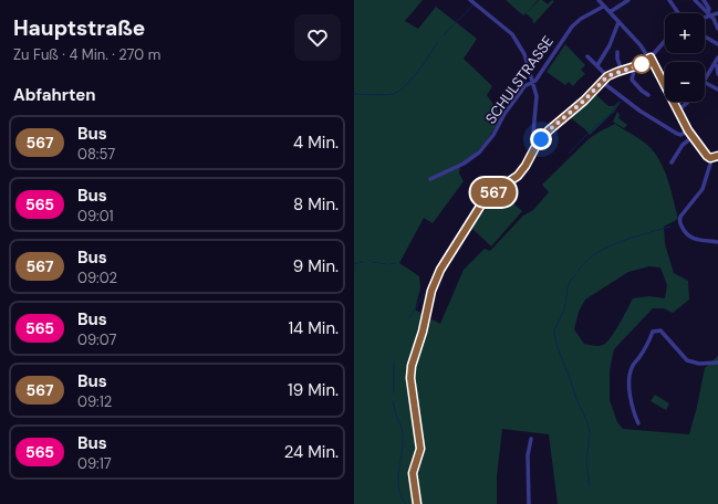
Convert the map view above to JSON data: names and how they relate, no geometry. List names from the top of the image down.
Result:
{
  "streets": {
    "street": ["SCHULSTRASSE"]
  },
  "lines": ["bus line 567"],
  "page": {
    "heading": [
      ["Hauptstraße", "Zu Fuß · 4 Min. · 270 m"],
      "Abfahrten"
    ],
    "on_map": "567",
    "map_buttons": ["+", "−"],
    "list": [
      {
        "mark": "567",
        "name": "Bus",
        "note": "08:57",
        "value": "4 Min."
      },
      {
        "mark": "565",
        "name": "Bus",
        "note": "09:01",
        "value": "8 Min."
      },
      {
        "mark": "567",
        "name": "Bus",
        "note": "09:02",
        "value": "9 Min."
      },
      {
        "mark": "565",
        "name": "Bus",
        "note": "09:07",
        "value": "14 Min."
      },
      {
        "mark": "567",
        "name": "Bus",
        "note": "09:12",
        "value": "19 Min."
      },
      {
        "mark": "565",
        "name": "Bus",
        "note": "09:17",
        "value": "24 Min."
      }
    ]
  }
}
